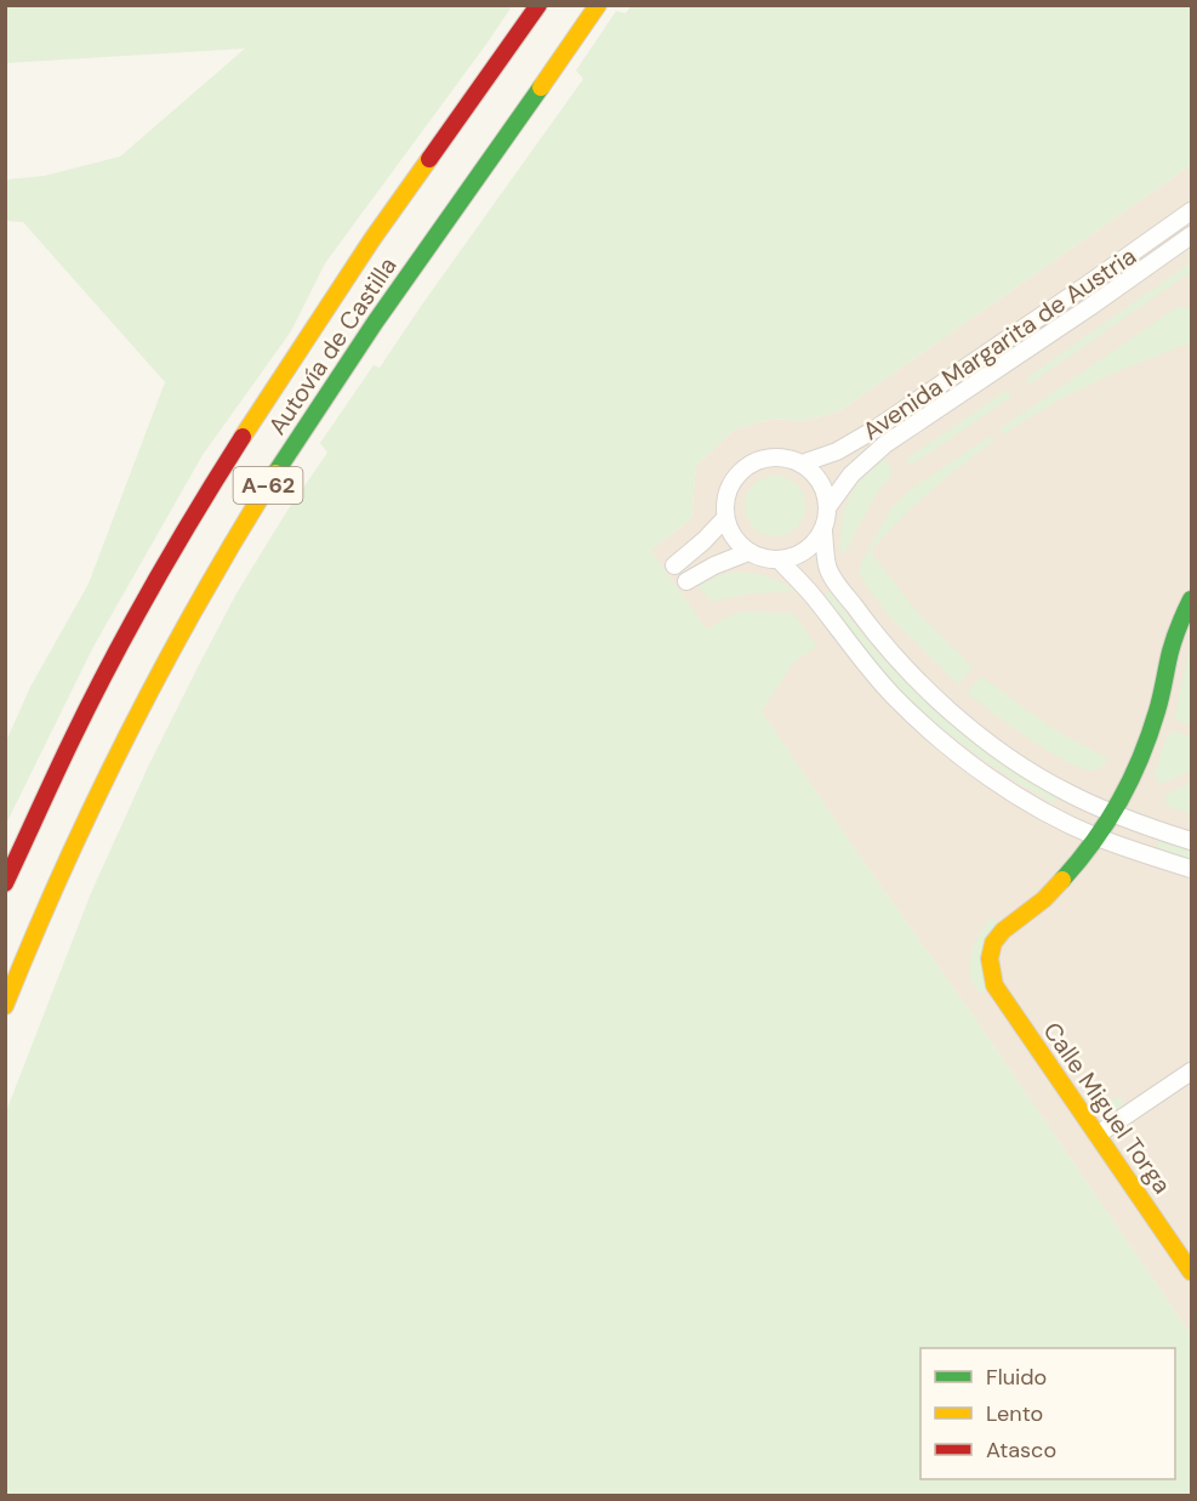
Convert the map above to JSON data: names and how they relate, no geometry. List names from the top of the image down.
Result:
{
  "streets": {
    "main road": ["Autovía de Castilla", "A-62", "Calle Miguel Torga"],
    "street": ["Avenida Margarita de Austria"]
  },
  "legend": ["Fluido", "Lento", "Atasco"]
}
